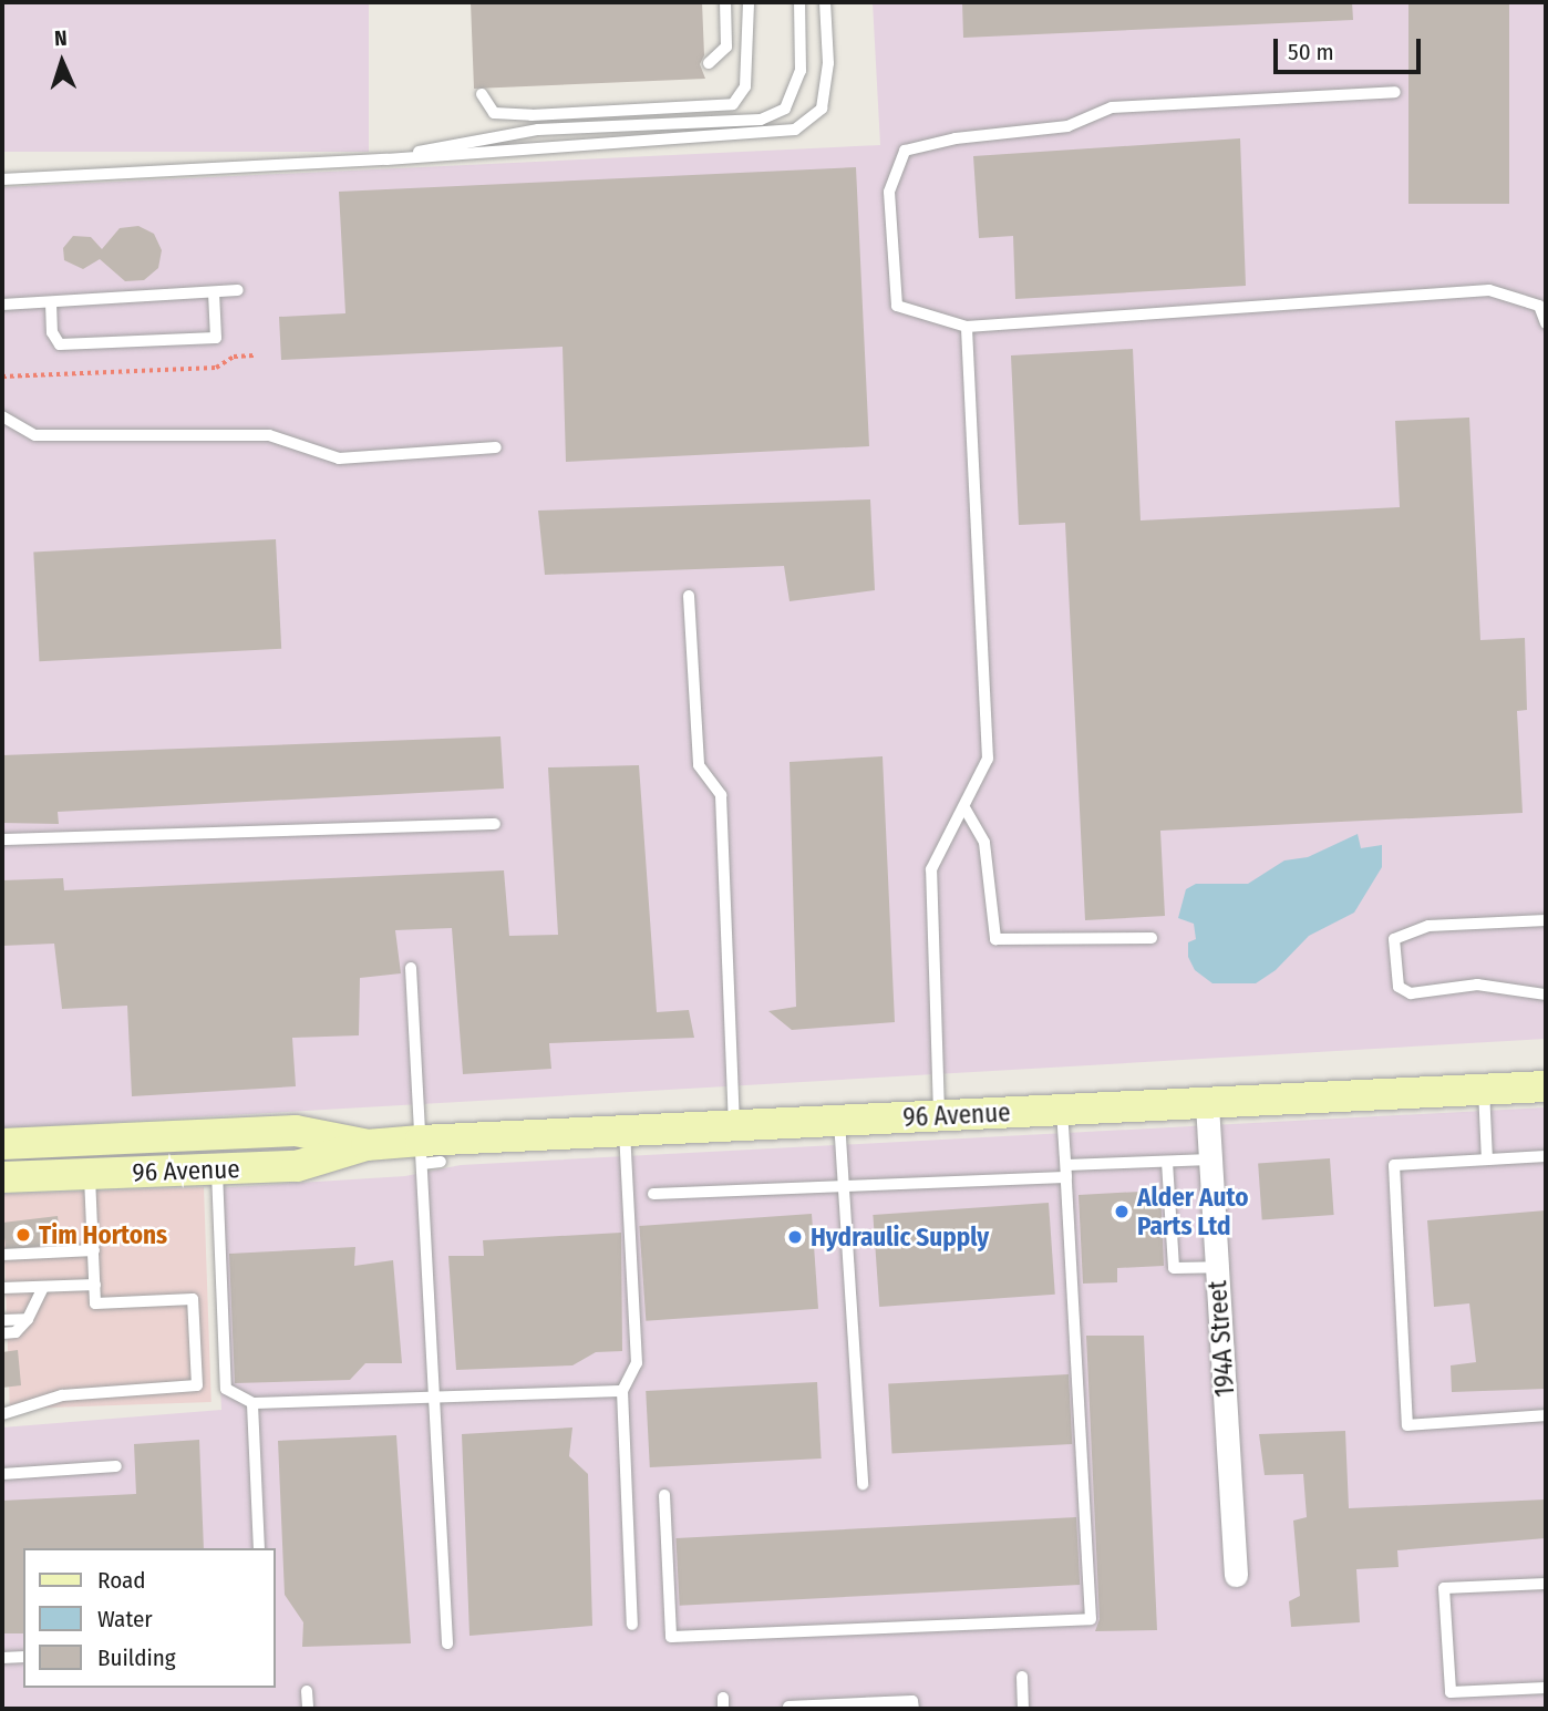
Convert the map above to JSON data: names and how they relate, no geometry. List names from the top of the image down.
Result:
{
  "streets": {
    "main road": ["96 Avenue"],
    "street": ["194A Street"]
  },
  "crossings": [
    ["96 Avenue", "194A Street"]
  ],
  "places": ["Alder Auto Parts Ltd", "Tim Hortons", "Hydraulic Supply"],
  "legend": ["Road", "Water", "Building"],
  "scale_bar": "50 m",
  "north": "top"
}
